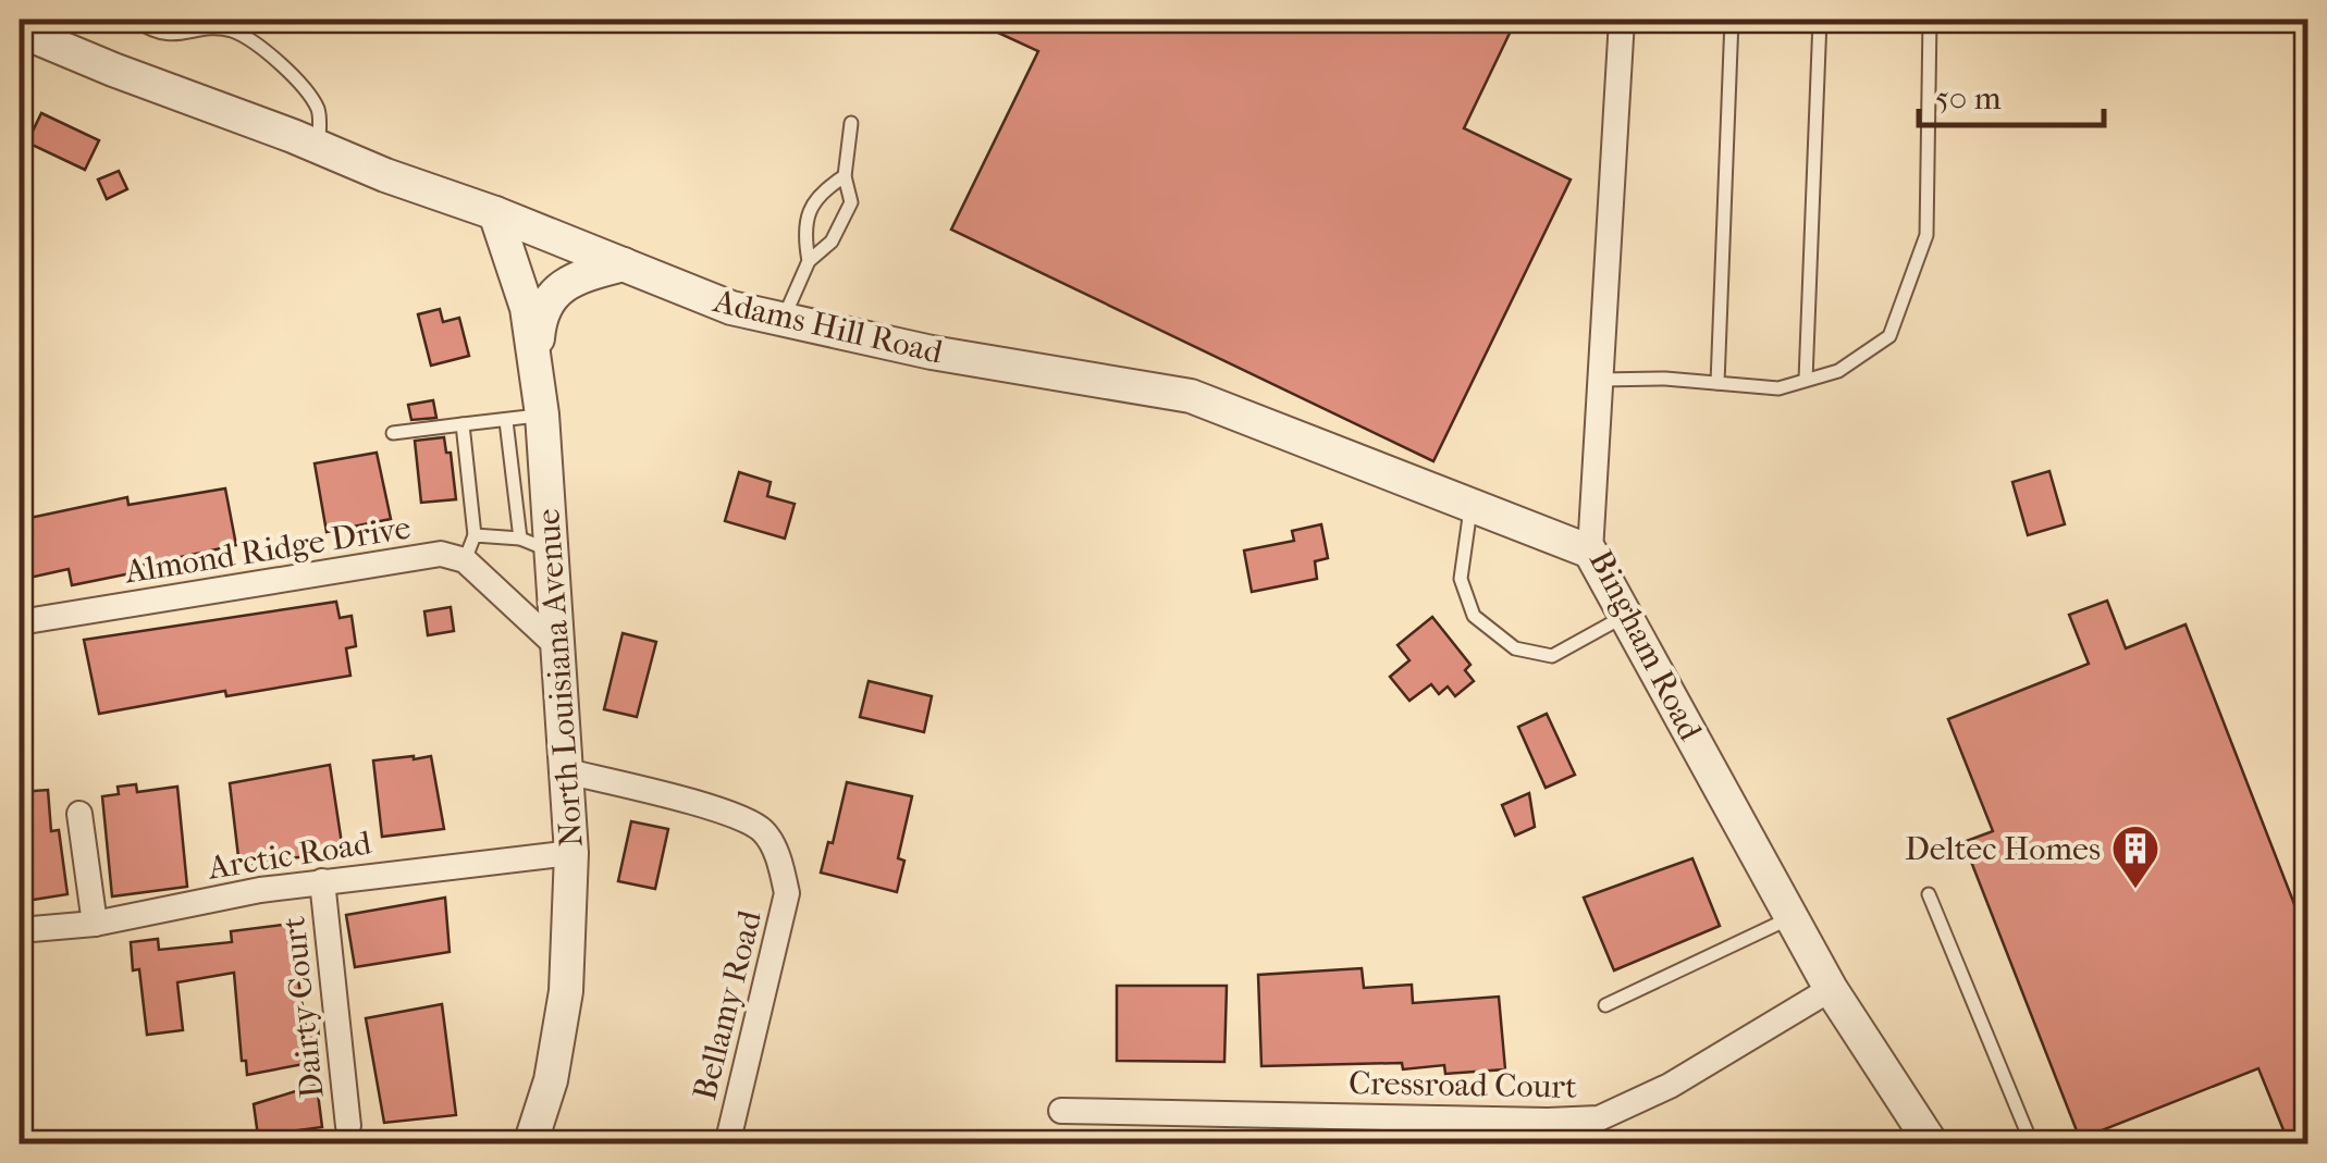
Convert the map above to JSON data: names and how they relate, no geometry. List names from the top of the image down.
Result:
{
  "streets": {
    "street": [
      "Adams Hill Road",
      "Almond Ridge Drive",
      "Bingham Road",
      "North Louisiana Avenue",
      "Arctic Road",
      "Bellamy Road",
      "Dairty Court",
      "Cressroad Court"
    ]
  },
  "crossings": [
    ["Adams Hill Road", "Bingham Road"],
    ["Adams Hill Road", "North Louisiana Avenue"],
    ["Bingham Road", "Cressroad Court"],
    ["North Louisiana Avenue", "Arctic Road"],
    ["North Louisiana Avenue", "Bellamy Road"],
    ["Arctic Road", "Dairty Court"]
  ],
  "places": {
    "building": ["Deltec Homes"]
  },
  "scale_bar": "50 m"
}
